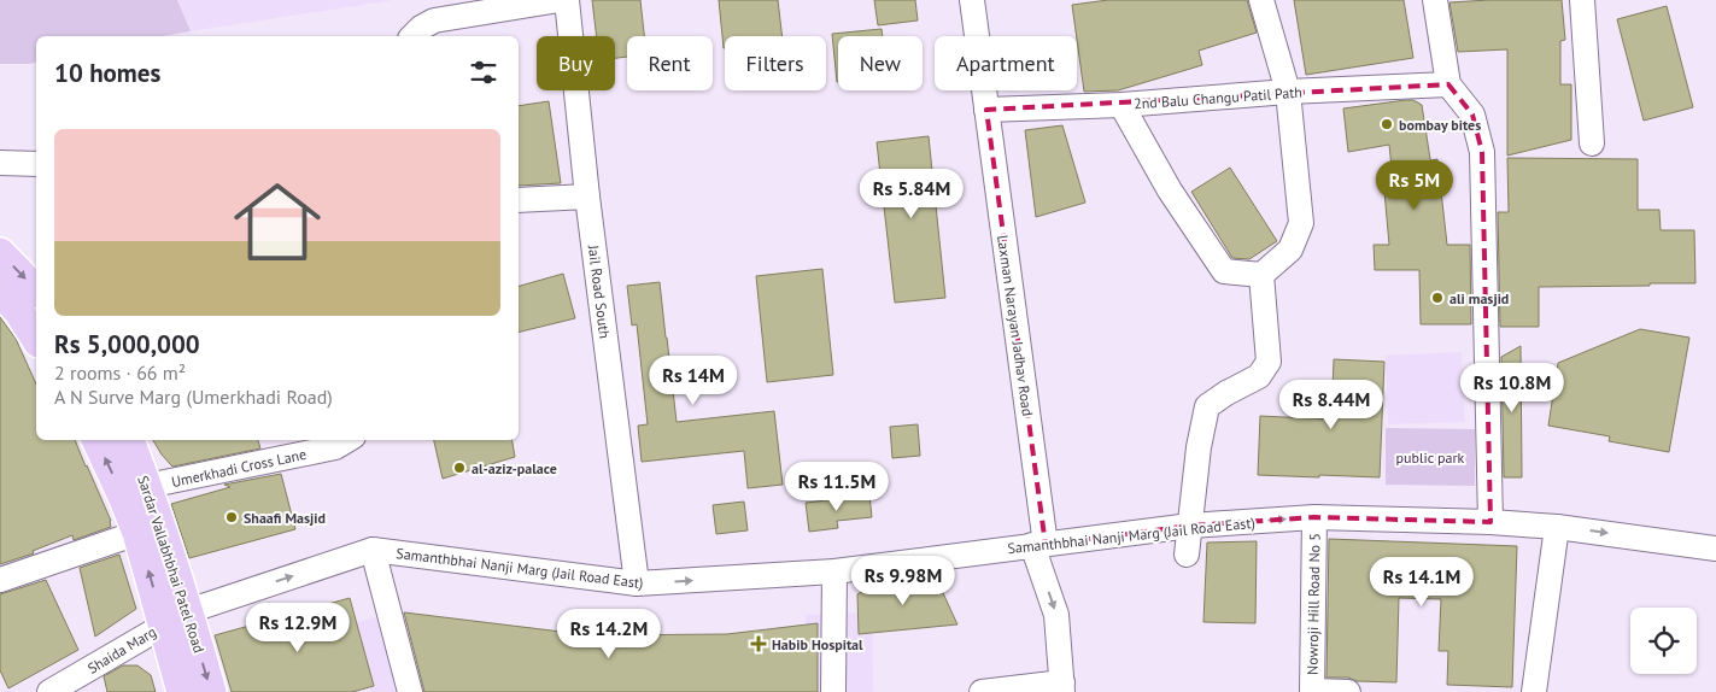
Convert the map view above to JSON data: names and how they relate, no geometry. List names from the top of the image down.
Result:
{
  "streets": {
    "main road": ["Sardar Vallabhbhai Patel Road"],
    "street": [
      "2nd Balu Changu Patil Path",
      "Jail Road South",
      "Laxman Narayan Jadhav Road",
      "Umerkhadi Cross Lane",
      "Samanthbhai Nanji Marg (Jail Road East)",
      "Nowroji Hill Road No 5",
      "Shaida Marg"
    ]
  },
  "crossings": [
    ["2nd Balu Changu Patil Path", "Laxman Narayan Jadhav Road"],
    ["Jail Road South", "Samanthbhai Nanji Marg (Jail Road East)"],
    ["Laxman Narayan Jadhav Road", "Samanthbhai Nanji Marg (Jail Road East)"],
    ["Umerkhadi Cross Lane", "Sardar Vallabhbhai Patel Road"],
    ["Samanthbhai Nanji Marg (Jail Road East)", "Sardar Vallabhbhai Patel Road"],
    ["Samanthbhai Nanji Marg (Jail Road East)", "Nowroji Hill Road No 5"],
    ["Samanthbhai Nanji Marg (Jail Road East)", "Shaida Marg"],
    ["Sardar Vallabhbhai Patel Road", "Shaida Marg"]
  ],
  "one_way": ["Samanthbhai Nanji Marg (Jail Road East)"],
  "parks": ["public park"],
  "places": {
    "other": [
      "bombay bites",
      "ali masjid",
      "al-aziz-palace",
      "Shaafi Masjid"
    ],
    "health": ["Habib Hospital"]
  },
  "page": {
    "chip": [
      "Buy",
      "Rent",
      "Filters",
      "New",
      "Apartment"
    ],
    "heading": "10 homes",
    "list": [
      {
        "name": "Rs 5,000,000",
        "note": "2 rooms · 66 m² · A N Surve Marg (Umerkhadi Road)"
      }
    ],
    "price": [
      "Rs 5M",
      "Rs 5.84M",
      "Rs 14M",
      "Rs 10.8M",
      "Rs 8.44M",
      "Rs 11.5M",
      "Rs 9.98M",
      "Rs 14.1M",
      "Rs 12.9M",
      "Rs 14.2M"
    ]
  }
}
